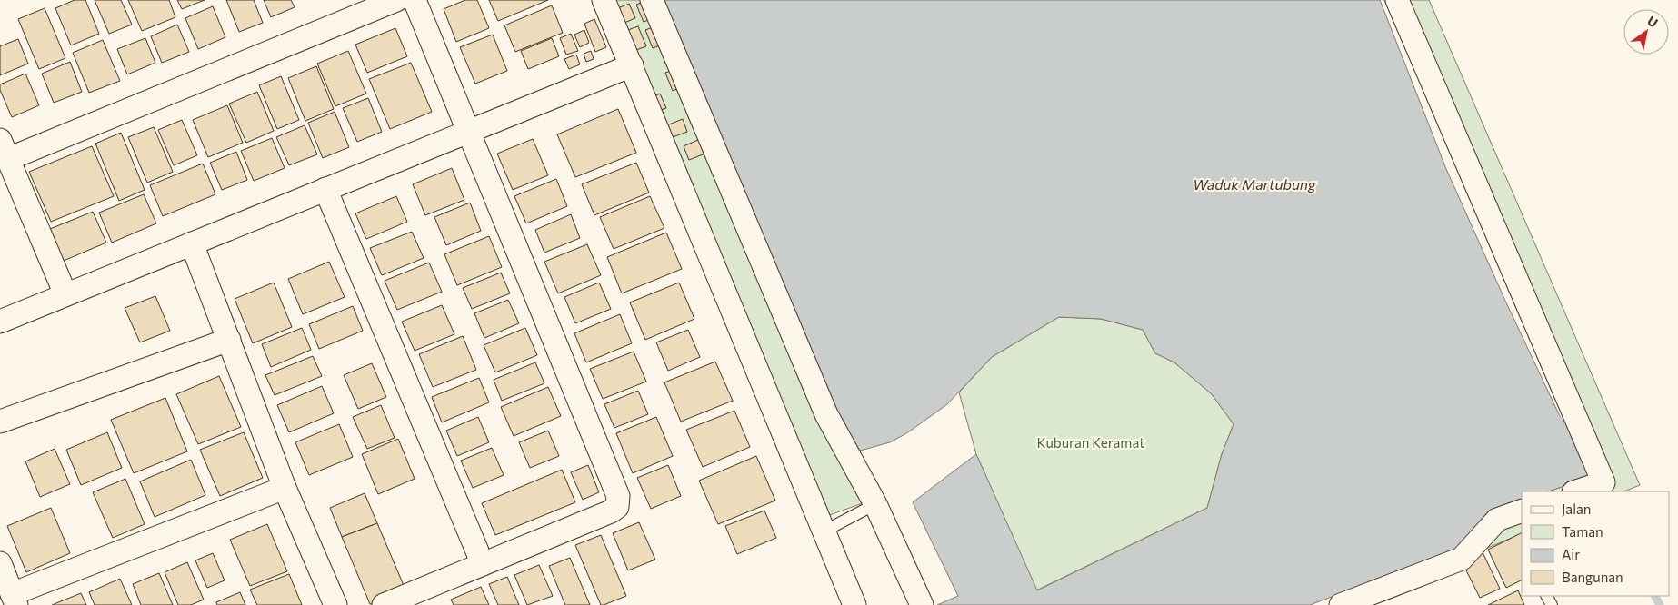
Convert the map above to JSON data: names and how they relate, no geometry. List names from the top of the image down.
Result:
{
  "water": ["Waduk Martubung"],
  "parks": ["Kuburan Keramat"],
  "legend": [
    "Jalan",
    "Taman",
    "Air",
    "Bangunan"
  ],
  "north": "top right"
}
